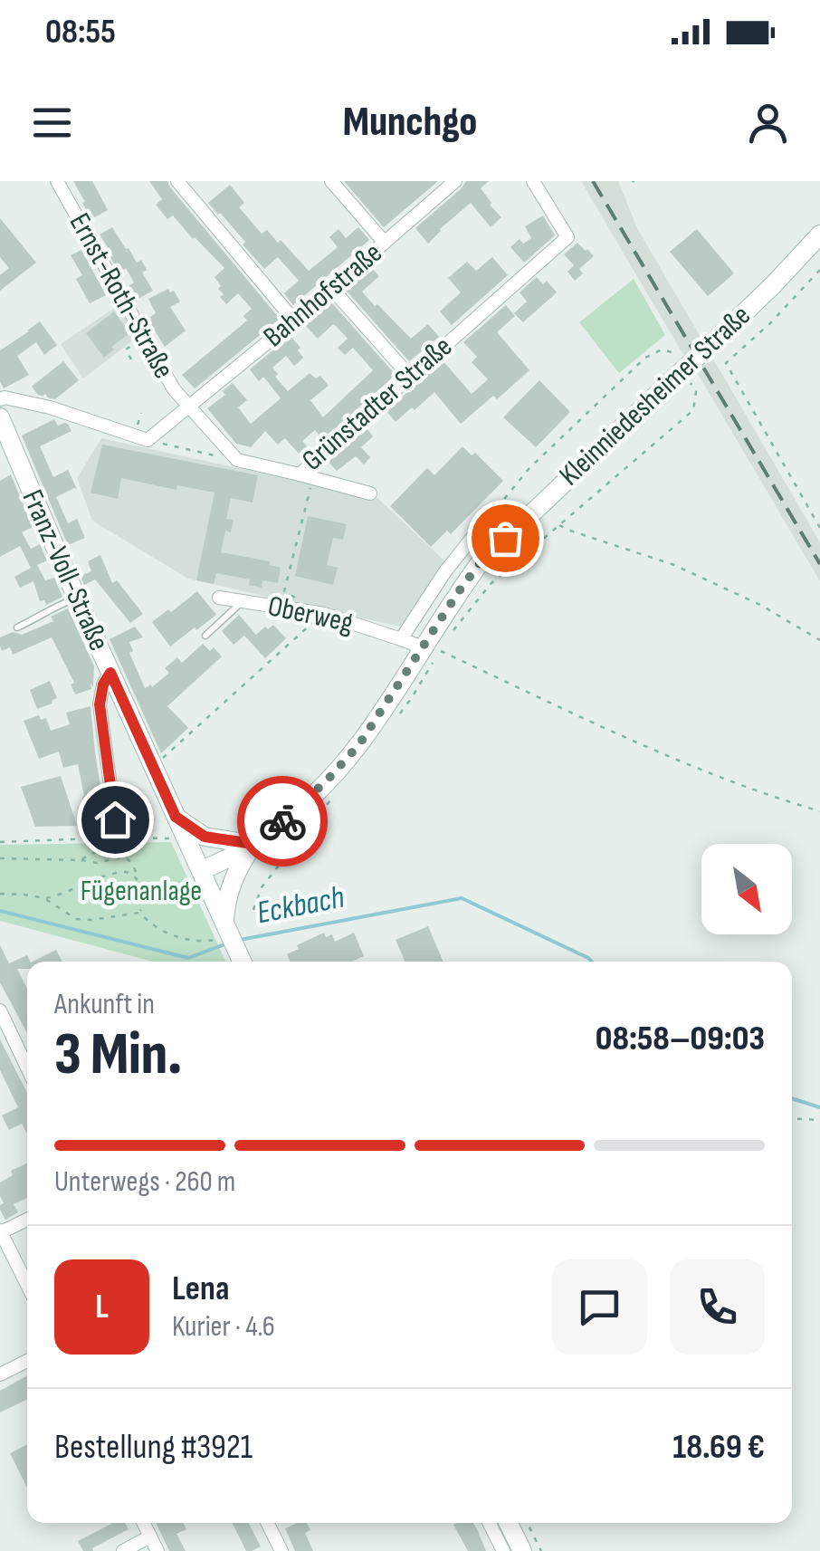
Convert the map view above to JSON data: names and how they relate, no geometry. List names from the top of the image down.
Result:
{
  "streets": {
    "main road": ["Kleinniedesheimer Straße", "Franz-Voll-Straße"],
    "street": [
      "Bahnhofstraße",
      "Ernst-Roth-Straße",
      "Grünstadter Straße",
      "Oberweg"
    ]
  },
  "crossings": [
    ["Bahnhofstraße", "Ernst-Roth-Straße"],
    ["Kleinniedesheimer Straße", "Franz-Voll-Straße"],
    ["Kleinniedesheimer Straße", "Oberweg"]
  ],
  "water": ["Eckbach"],
  "parks": ["Fügenanlage"],
  "north": "bottom right",
  "page": {
    "status": "08:55",
    "header": "Munchgo",
    "heading": ["3 Min.", "Ankunft in", "08:58–09:03"],
    "panel": [
      "Lena",
      "Kurier · 4.6",
      "Bestellung #3921",
      "18.69 €"
    ],
    "bar": "Unterwegs · 260 m",
    "round": "L"
  }
}
